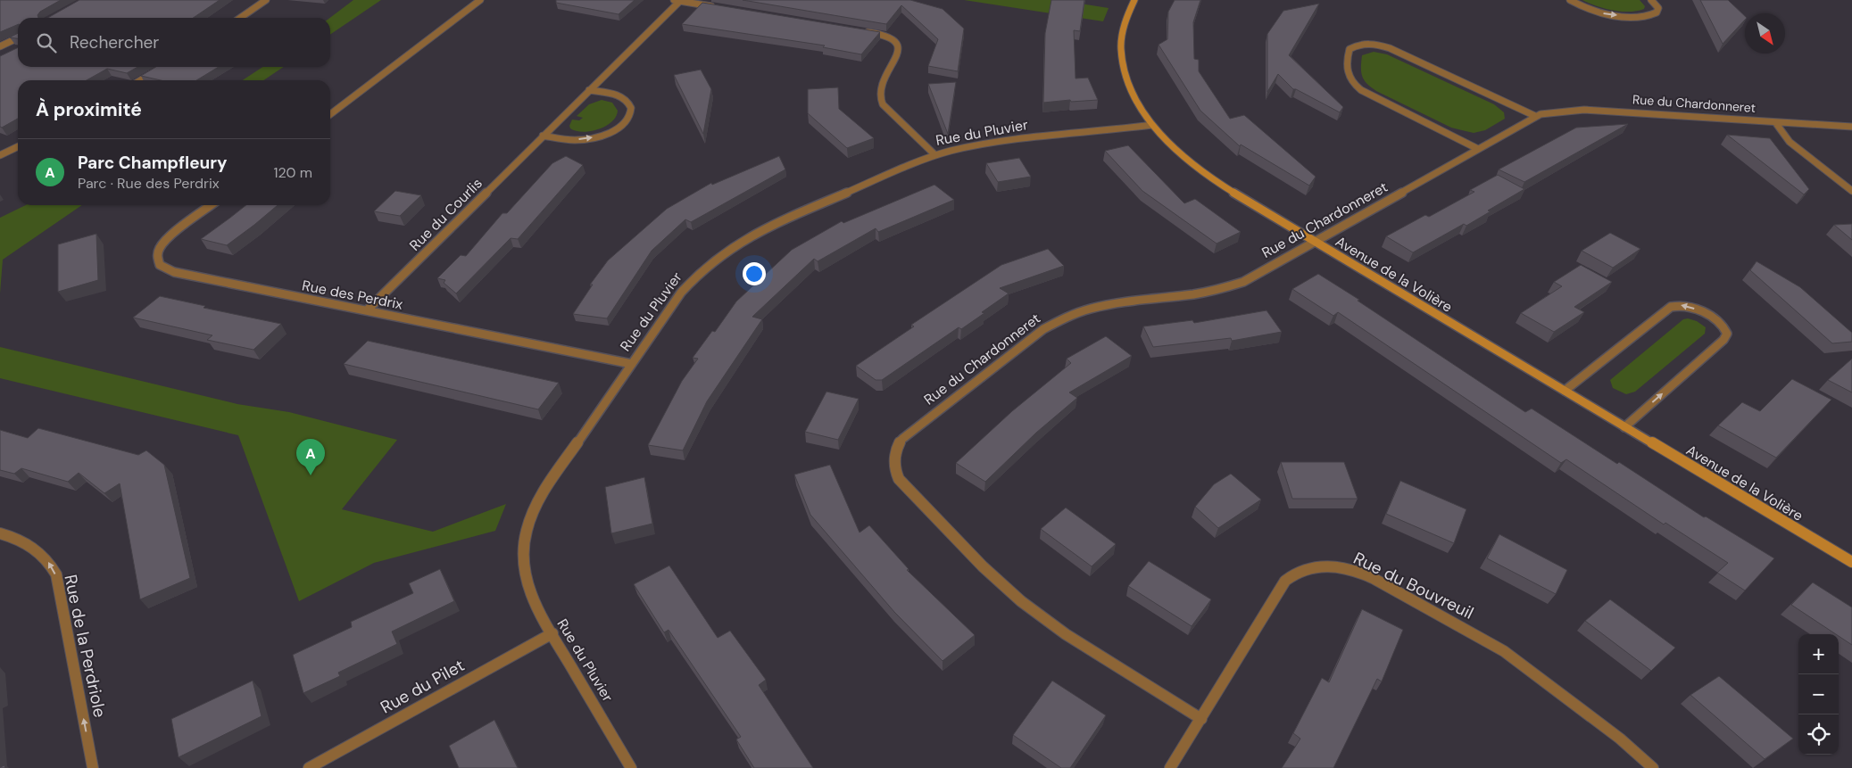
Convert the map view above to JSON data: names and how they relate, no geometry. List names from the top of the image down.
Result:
{
  "streets": {
    "street": [
      "Rue du Chardonneret",
      "Rue du Pluvier",
      "Rue du Courlis",
      "Avenue de la Volière",
      "Rue des Perdrix",
      "Rue du Bouvreuil",
      "Rue de la Perdriole",
      "Rue du Pilet"
    ]
  },
  "crossings": [
    ["Rue du Chardonneret", "Avenue de la Volière"],
    ["Rue du Chardonneret", "Rue du Bouvreuil"],
    ["Rue du Pluvier", "Avenue de la Volière"],
    ["Rue du Pluvier", "Rue des Perdrix"],
    ["Rue du Pluvier", "Rue du Pilet"],
    ["Rue du Courlis", "Rue des Perdrix"]
  ],
  "one_way": ["Rue de la Perdriole"],
  "north": "bottom right",
  "page": {
    "search": "Rechercher",
    "heading": "À proximité",
    "list": [
      {
        "mark": "A",
        "name": "Parc Champfleury",
        "note": "Parc · Rue des Perdrix",
        "value": "120 m"
      }
    ],
    "pins": "A",
    "map_buttons": ["+", "−"]
  }
}
